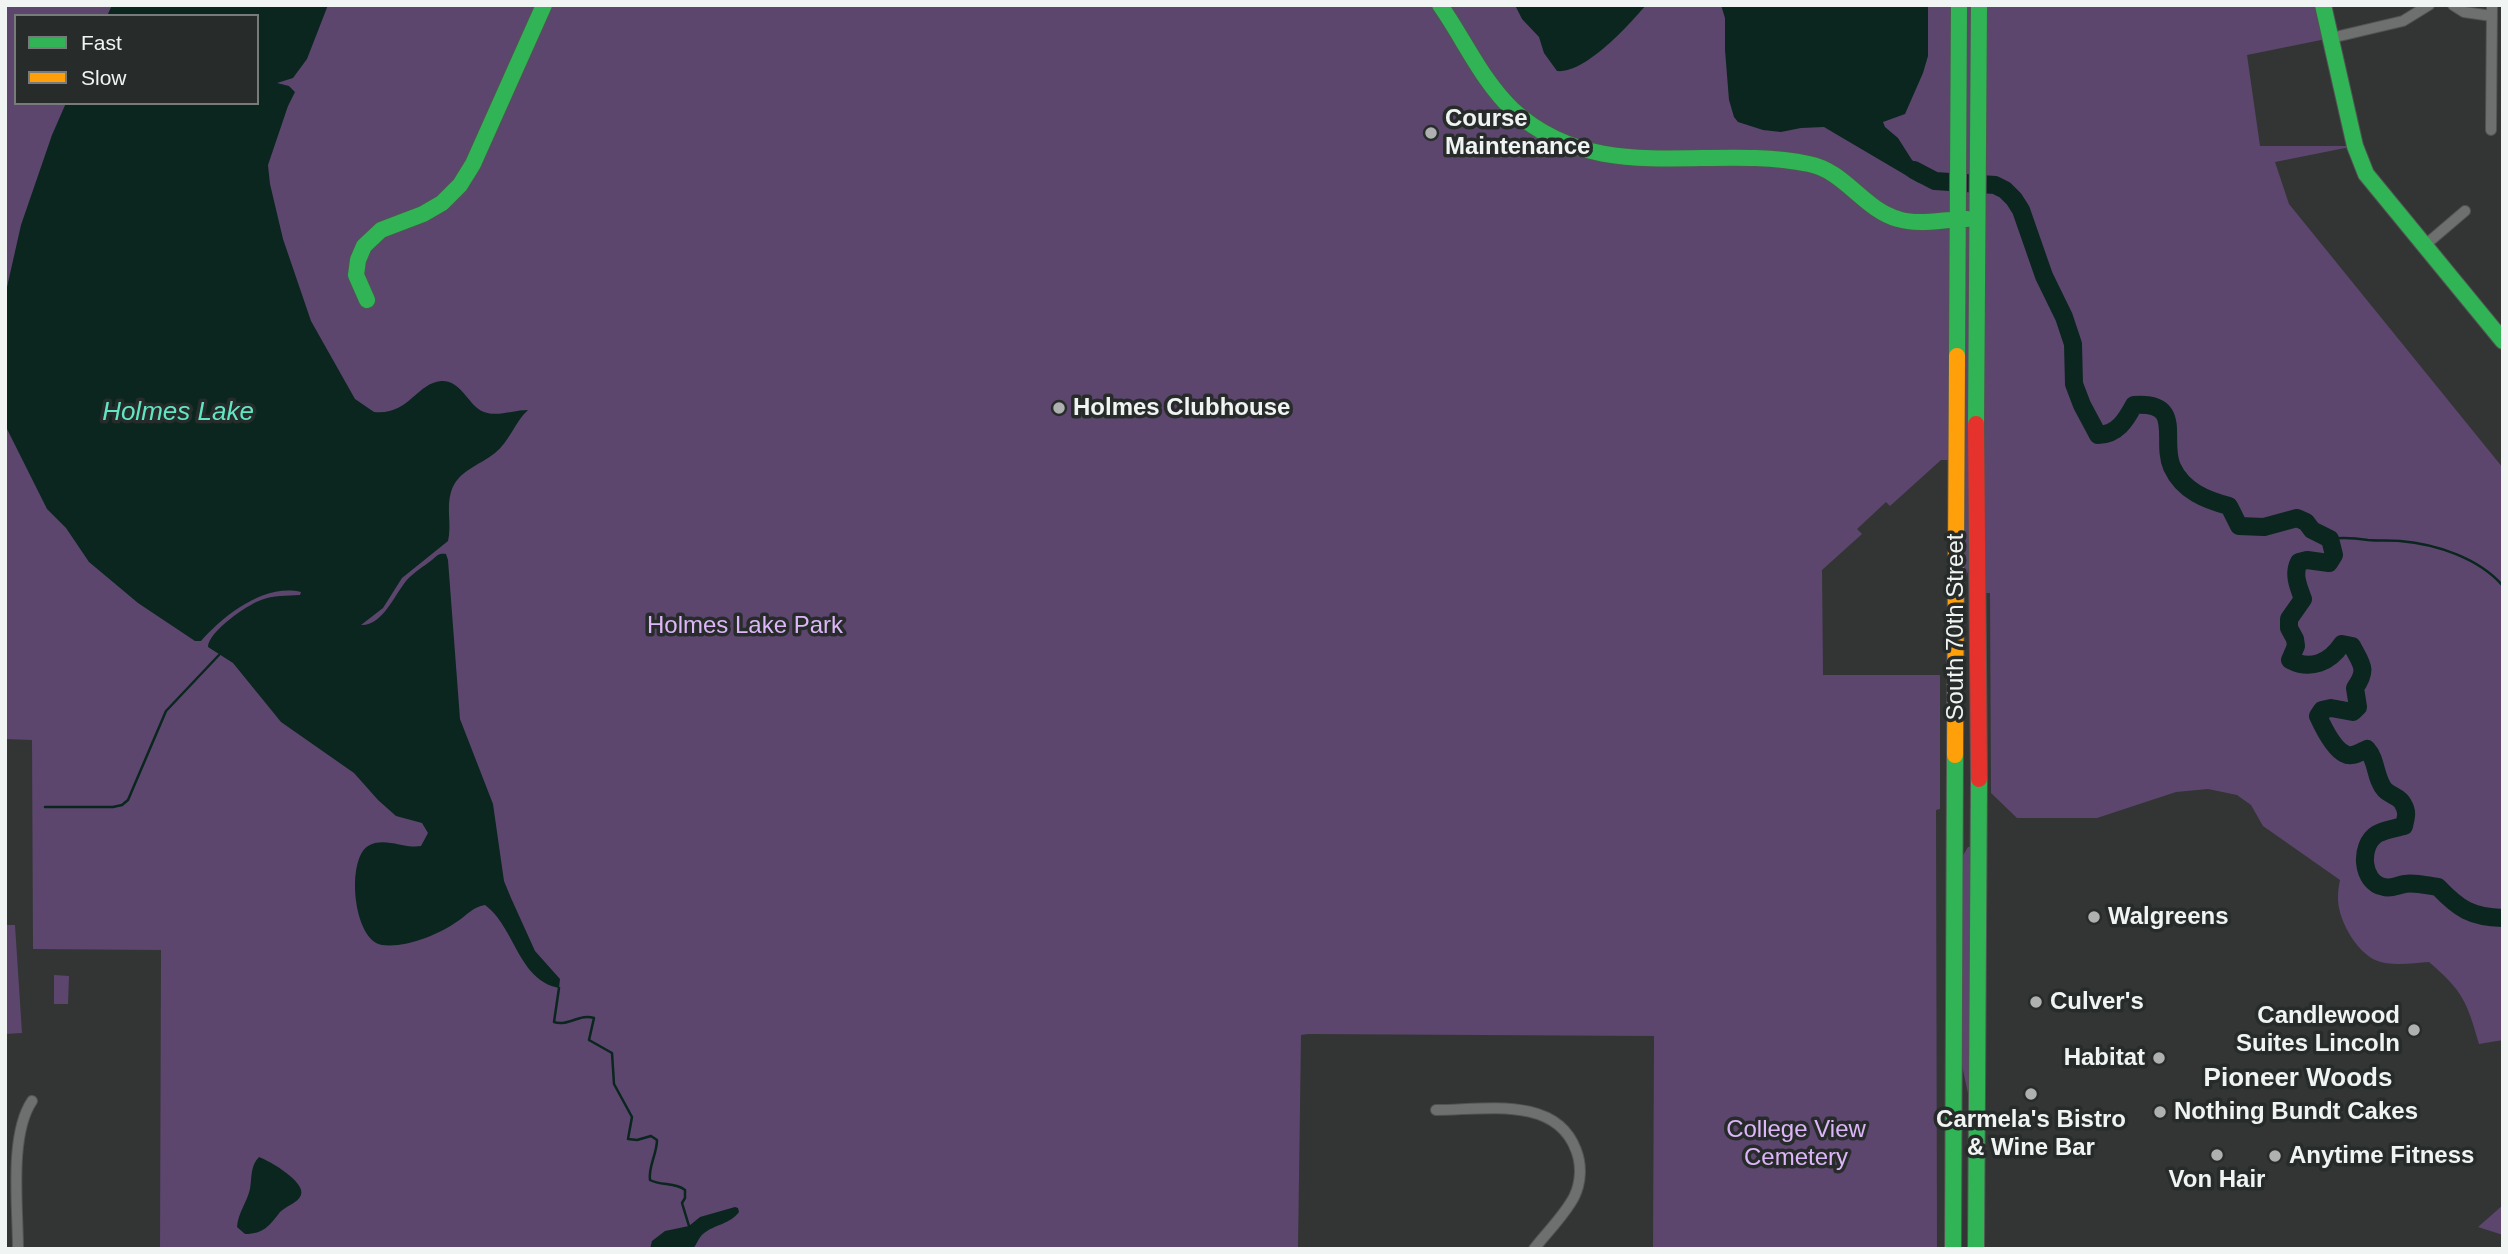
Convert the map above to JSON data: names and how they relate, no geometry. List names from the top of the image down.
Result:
{
  "streets": {
    "main road": ["South 70th Street"]
  },
  "districts": ["Pioneer Woods"],
  "water": ["Holmes Lake"],
  "parks": ["Holmes Lake Park", "College View Cemetery"],
  "places": [
    "Course Maintenance",
    "Holmes Clubhouse",
    "Walgreens",
    "Culver's",
    "Candlewood Suites Lincoln",
    "Habitat",
    "Carmela's Bistro & Wine Bar",
    "Nothing Bundt Cakes",
    "Von Hair",
    "Anytime Fitness"
  ],
  "legend": ["Fast", "Slow"]
}
